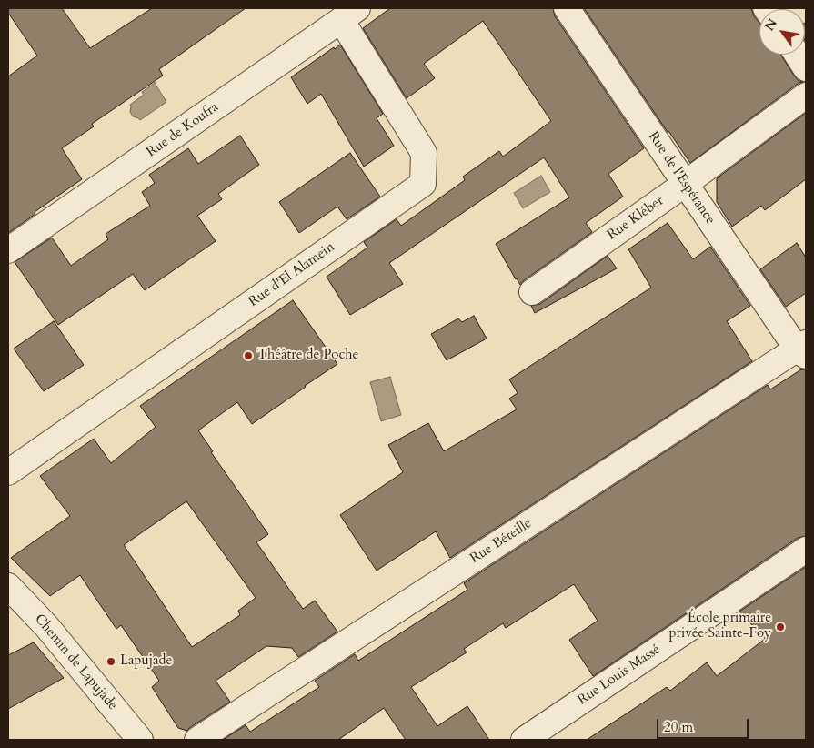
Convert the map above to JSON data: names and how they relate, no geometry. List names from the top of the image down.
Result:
{
  "streets": {
    "street": [
      "Rue de Koufra",
      "Rue de l'Espérance",
      "Rue Kléber",
      "Rue d'El Alamein",
      "Rue Béteille",
      "Chemin de Lapujade",
      "Rue Louis Massé"
    ]
  },
  "crossings": [
    ["Rue de Koufra", "Rue d'El Alamein"],
    ["Rue de l'Espérance", "Rue Kléber"],
    ["Rue de l'Espérance", "Rue Béteille"]
  ],
  "places": ["Théâtre de Poche", "École primaire privée Sainte-Foy", "Lapujade"],
  "scale_bar": "20 m",
  "north": "top left"
}
